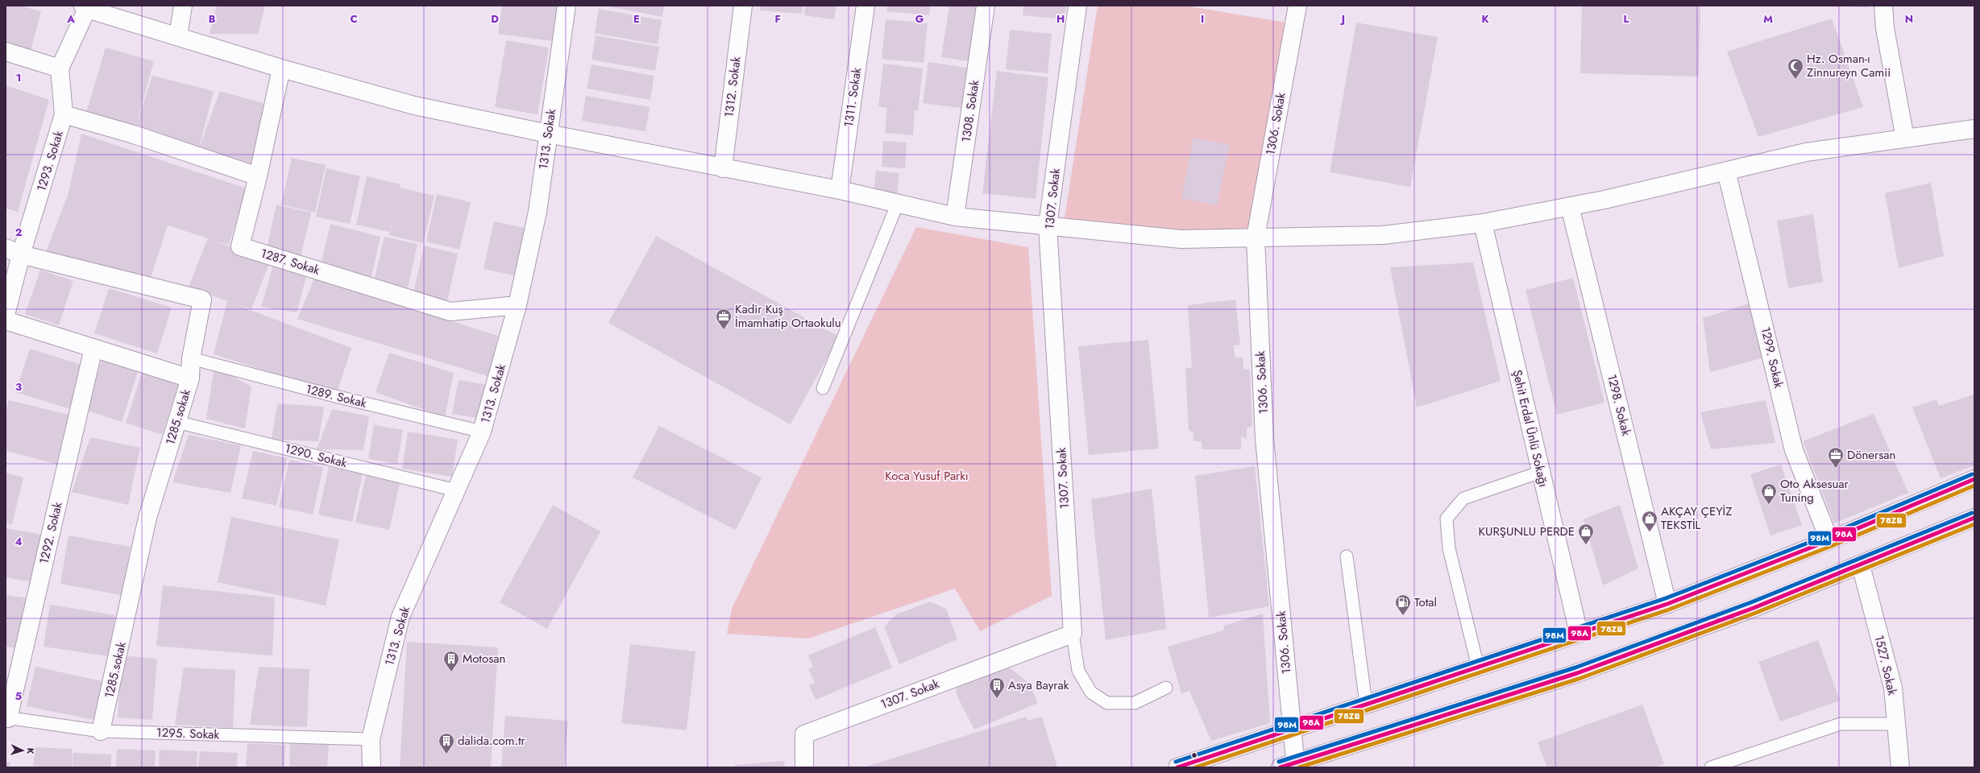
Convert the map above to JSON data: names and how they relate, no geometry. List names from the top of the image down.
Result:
{
  "streets": {
    "street": [
      "1312. Sokak",
      "1311. Sokak",
      "1308. Sokak",
      "1306. Sokak",
      "1313. Sokak",
      "1293. Sokak",
      "1307. Sokak",
      "1287. Sokak",
      "1299. Sokak",
      "1298. Sokak",
      "1285.sokak",
      "Şehit Erdal Ünlü Sokağı",
      "1292. Sokak",
      "1527. Sokak"
    ],
    "lane": ["1289. Sokak", "1290. Sokak", "1295. Sokak"]
  },
  "crossings": [
    ["1313. Sokak", "1287. Sokak"],
    ["1313. Sokak", "1289. Sokak"],
    ["1313. Sokak", "1290. Sokak"],
    ["1313. Sokak", "1295. Sokak"],
    ["1293. Sokak", "1285.sokak"],
    ["1289. Sokak", "1285.sokak"],
    ["1285.sokak", "1290. Sokak"],
    ["1285.sokak", "1295. Sokak"],
    ["1292. Sokak", "1295. Sokak"]
  ],
  "parks": ["Koca Yusuf Parkı"],
  "places": {
    "mosque": ["Hz. Osman-ı Zinnureyn Camii"],
    "office": ["Kadir Kuş İmamhatip Ortaokulu", "Dönersan"],
    "shop": ["Oto Aksesuar Tuning", "AKÇAY ÇEYİZ TEKSTİL", "KURŞUNLU PERDE"],
    "fuel station": ["Total"],
    "building": ["Motosan", "Asya Bayrak", "dalida.com.tr"]
  },
  "lines": ["transit line 98M", "transit line 98A", "transit line 78ZB"],
  "north": "right",
  "grid": {
    "columns": [
      "A",
      "B",
      "C",
      "D",
      "E",
      "F",
      "G",
      "H",
      "I",
      "J",
      "K",
      "L",
      "M",
      "N"
    ],
    "rows": [
      "1",
      "2",
      "3",
      "4",
      "5"
    ]
  }
}
